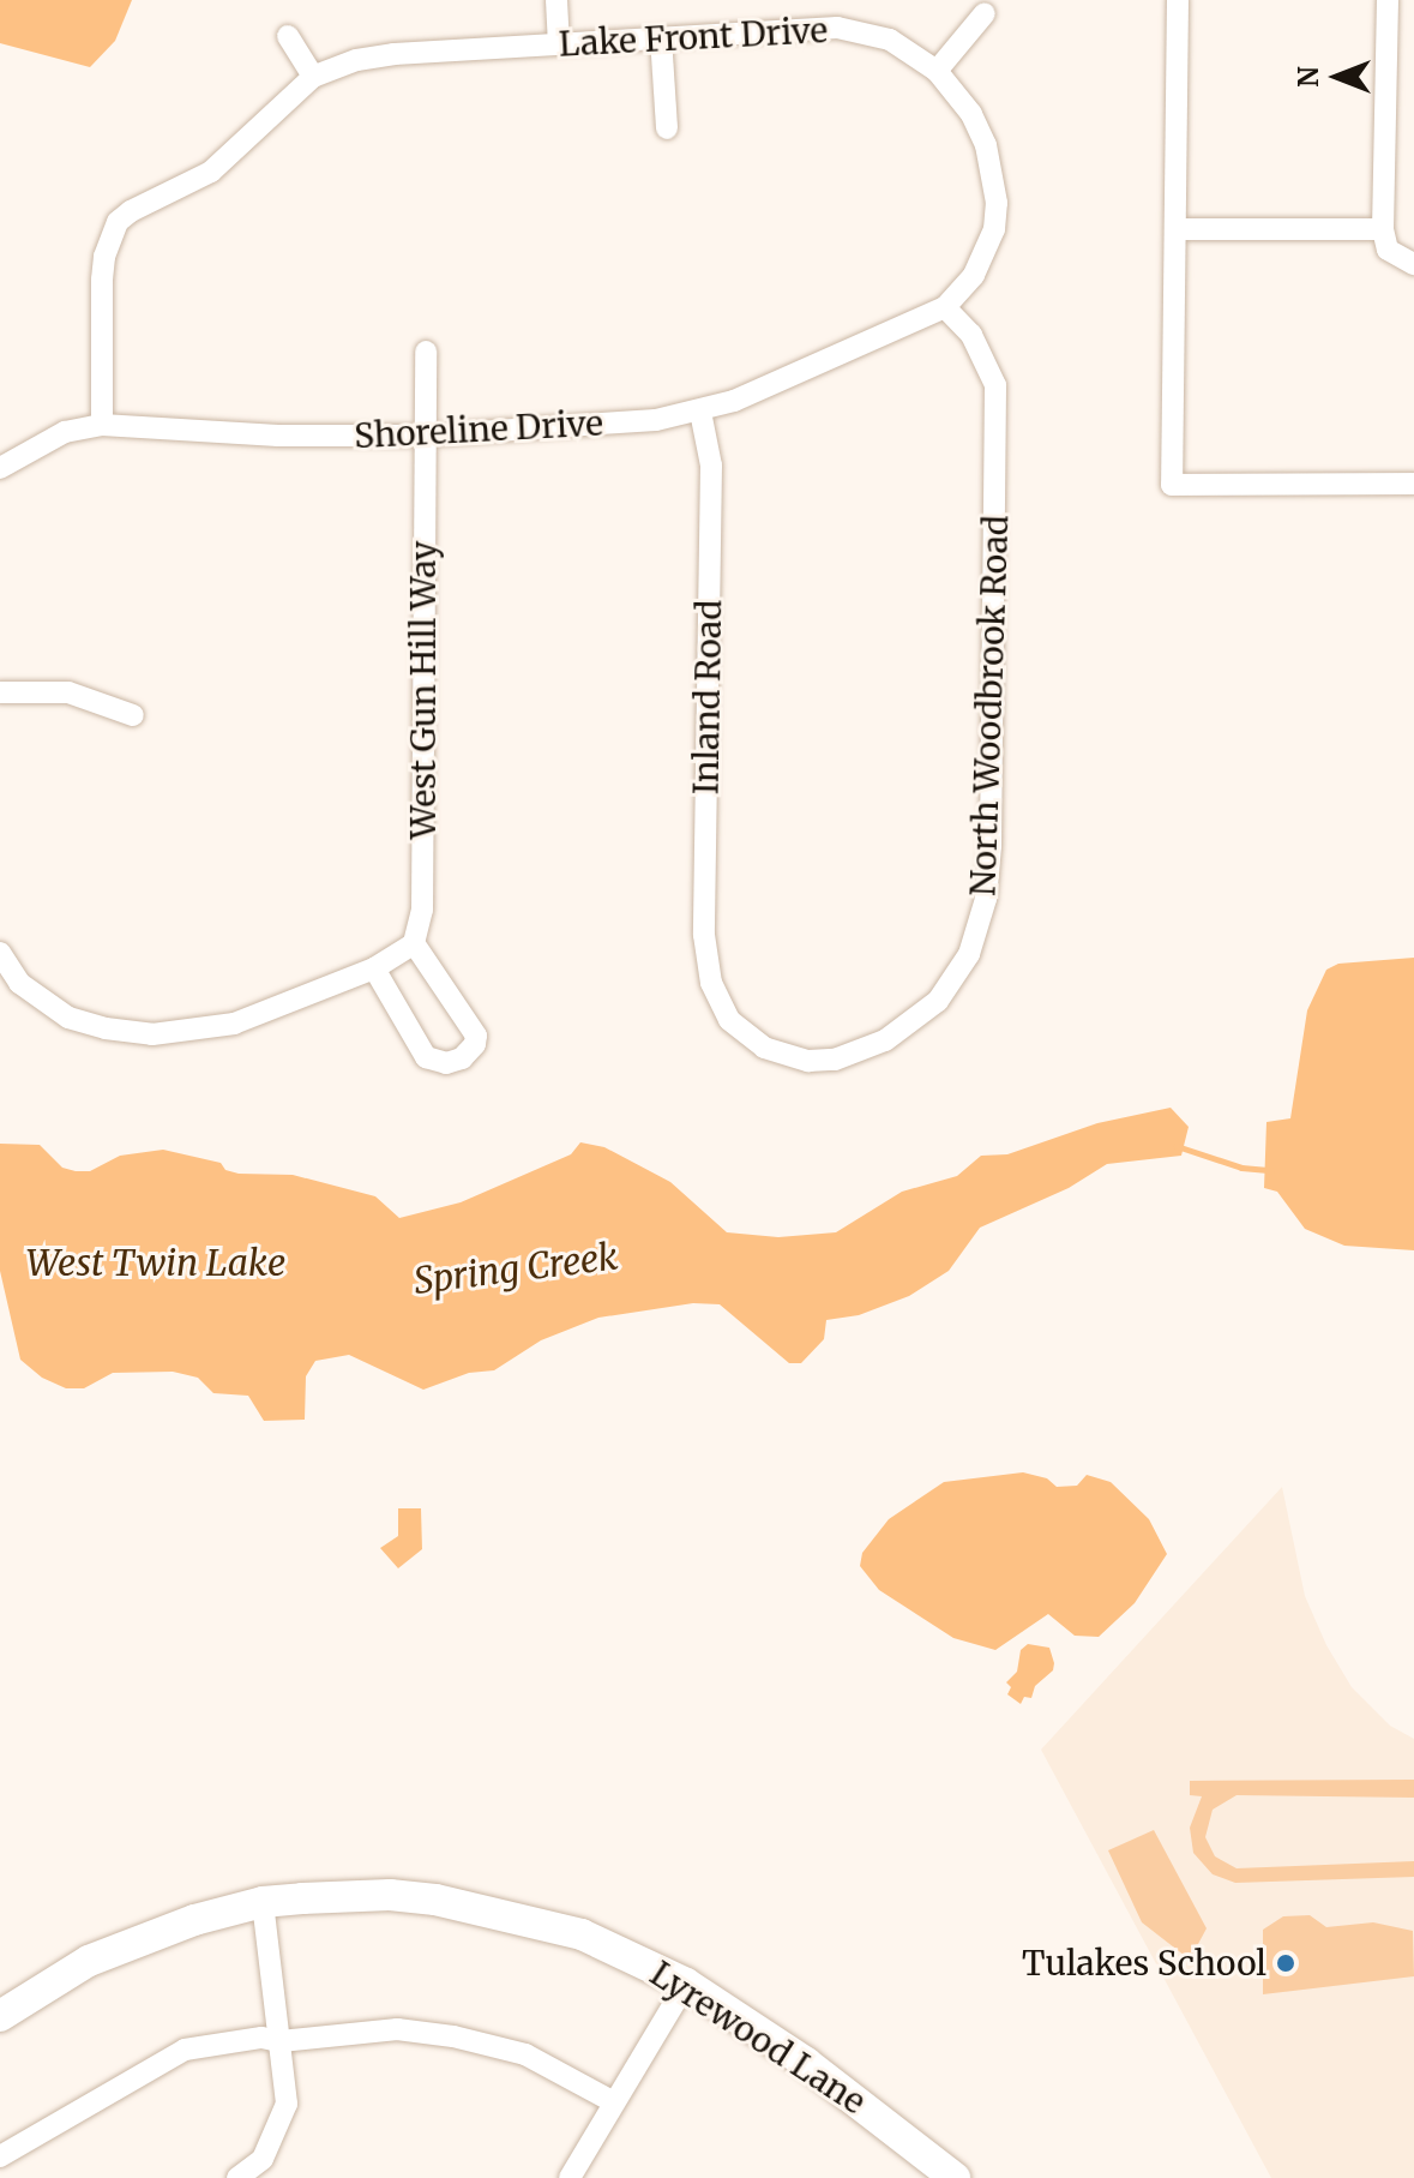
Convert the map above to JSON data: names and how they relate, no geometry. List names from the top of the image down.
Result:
{
  "streets": {
    "street": [
      "Lake Front Drive",
      "Shoreline Drive",
      "West Gun Hill Way",
      "Inland Road",
      "North Woodbrook Road",
      "Lyrewood Lane"
    ]
  },
  "crossings": [
    ["Lake Front Drive", "Shoreline Drive"],
    ["Lake Front Drive", "North Woodbrook Road"],
    ["Shoreline Drive", "West Gun Hill Way"],
    ["Shoreline Drive", "Inland Road"],
    ["Shoreline Drive", "North Woodbrook Road"],
    ["Inland Road", "North Woodbrook Road"]
  ],
  "water": ["West Twin Lake", "Spring Creek"],
  "places": ["Tulakes School"],
  "north": "left"
}
